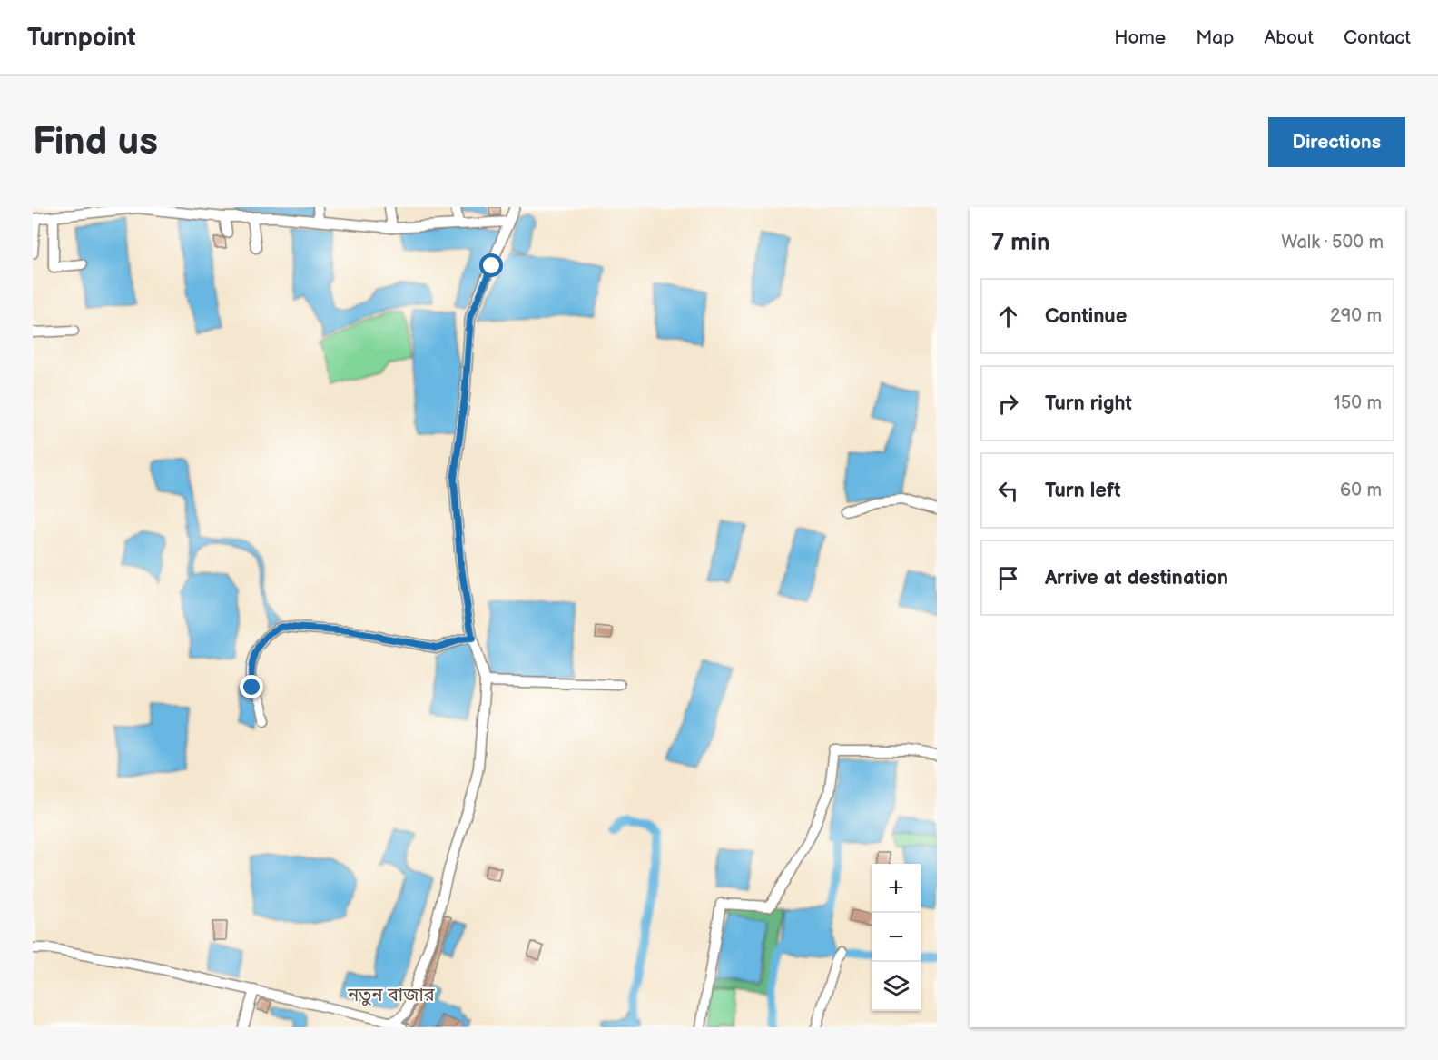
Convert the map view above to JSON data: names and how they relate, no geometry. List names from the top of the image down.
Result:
{
  "districts": ["নতুন বাজার"],
  "page": {
    "header": "Turnpoint",
    "nav": [
      "Home",
      "Map",
      "About",
      "Contact"
    ],
    "buttons": "Directions",
    "title": "Find us",
    "heading": ["7 min", "Walk · 500 m"],
    "list": [
      ["Continue", "290 m"],
      ["Turn right", "150 m"],
      ["Turn left", "60 m"],
      "Arrive at destination"
    ],
    "map_buttons": ["+", "−"]
  }
}
